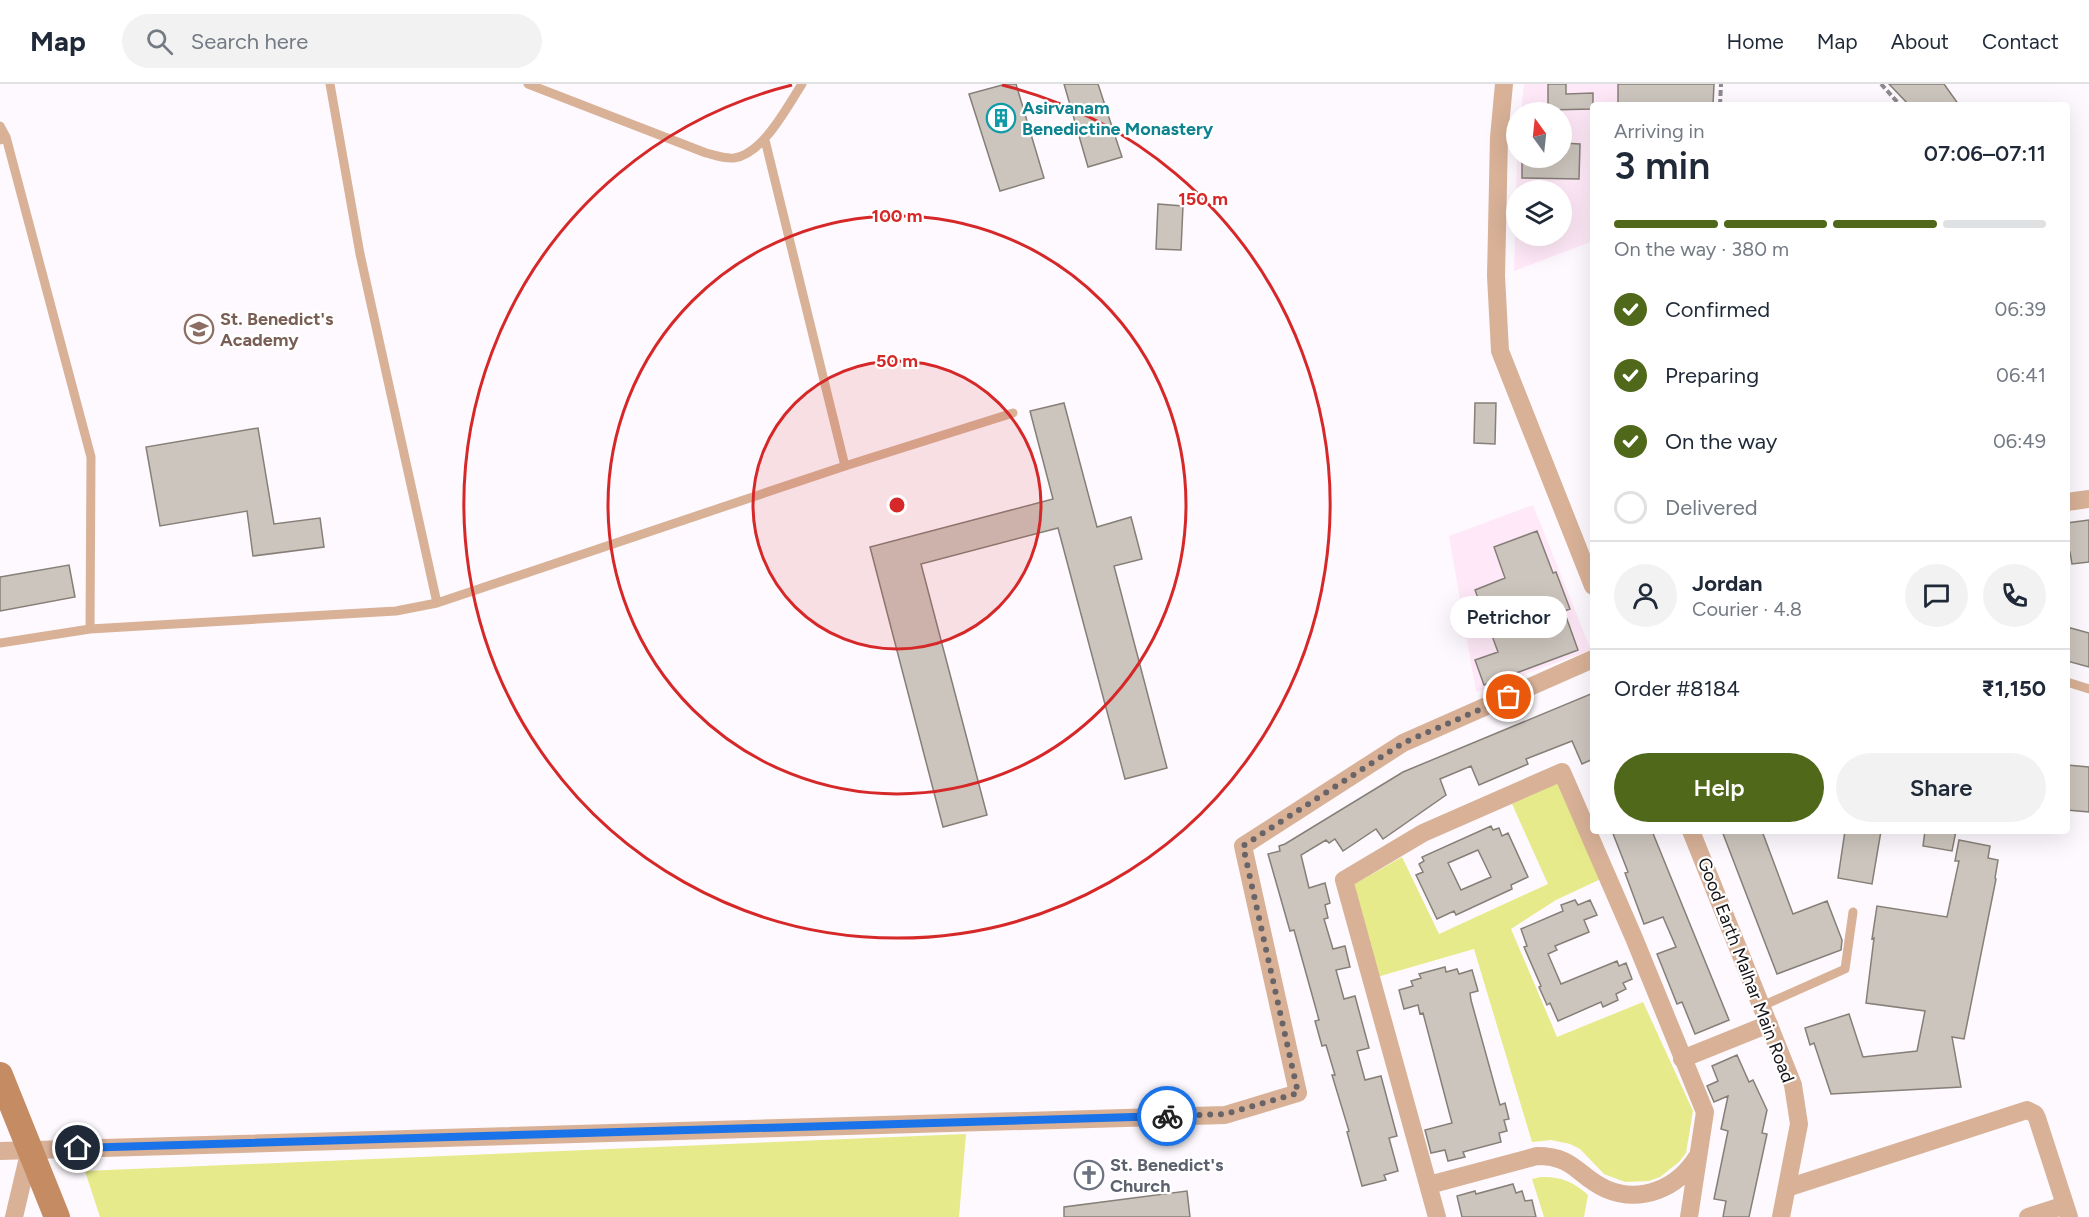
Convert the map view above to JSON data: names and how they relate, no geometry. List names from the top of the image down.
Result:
{
  "streets": {
    "street": ["Good Earth Malhar Main Road"]
  },
  "places": {
    "building": ["Asirvanam Benedictine Monastery"],
    "school or university": ["St. Benedict's Academy"],
    "other": ["Petrichor"],
    "church": ["St. Benedict's Church"]
  },
  "north": "top",
  "page": {
    "header": "Map",
    "search": "Search here",
    "nav": [
      "Home",
      "Map",
      "About",
      "Contact"
    ],
    "heading": ["3 min", "Arriving in", "07:06–07:11"],
    "panel": [
      "Jordan",
      "Courier · 4.8",
      "Order #8184",
      "₹1,150"
    ],
    "bar": "On the way · 380 m",
    "list": [
      ["Confirmed", "06:39"],
      ["Preparing", "06:41"],
      ["On the way", "06:49"],
      "Delivered"
    ],
    "bubble": "Petrichor",
    "buttons": ["Help", "Share"]
  },
  "rings": ["150 m", "100 m", "50 m"]
}
